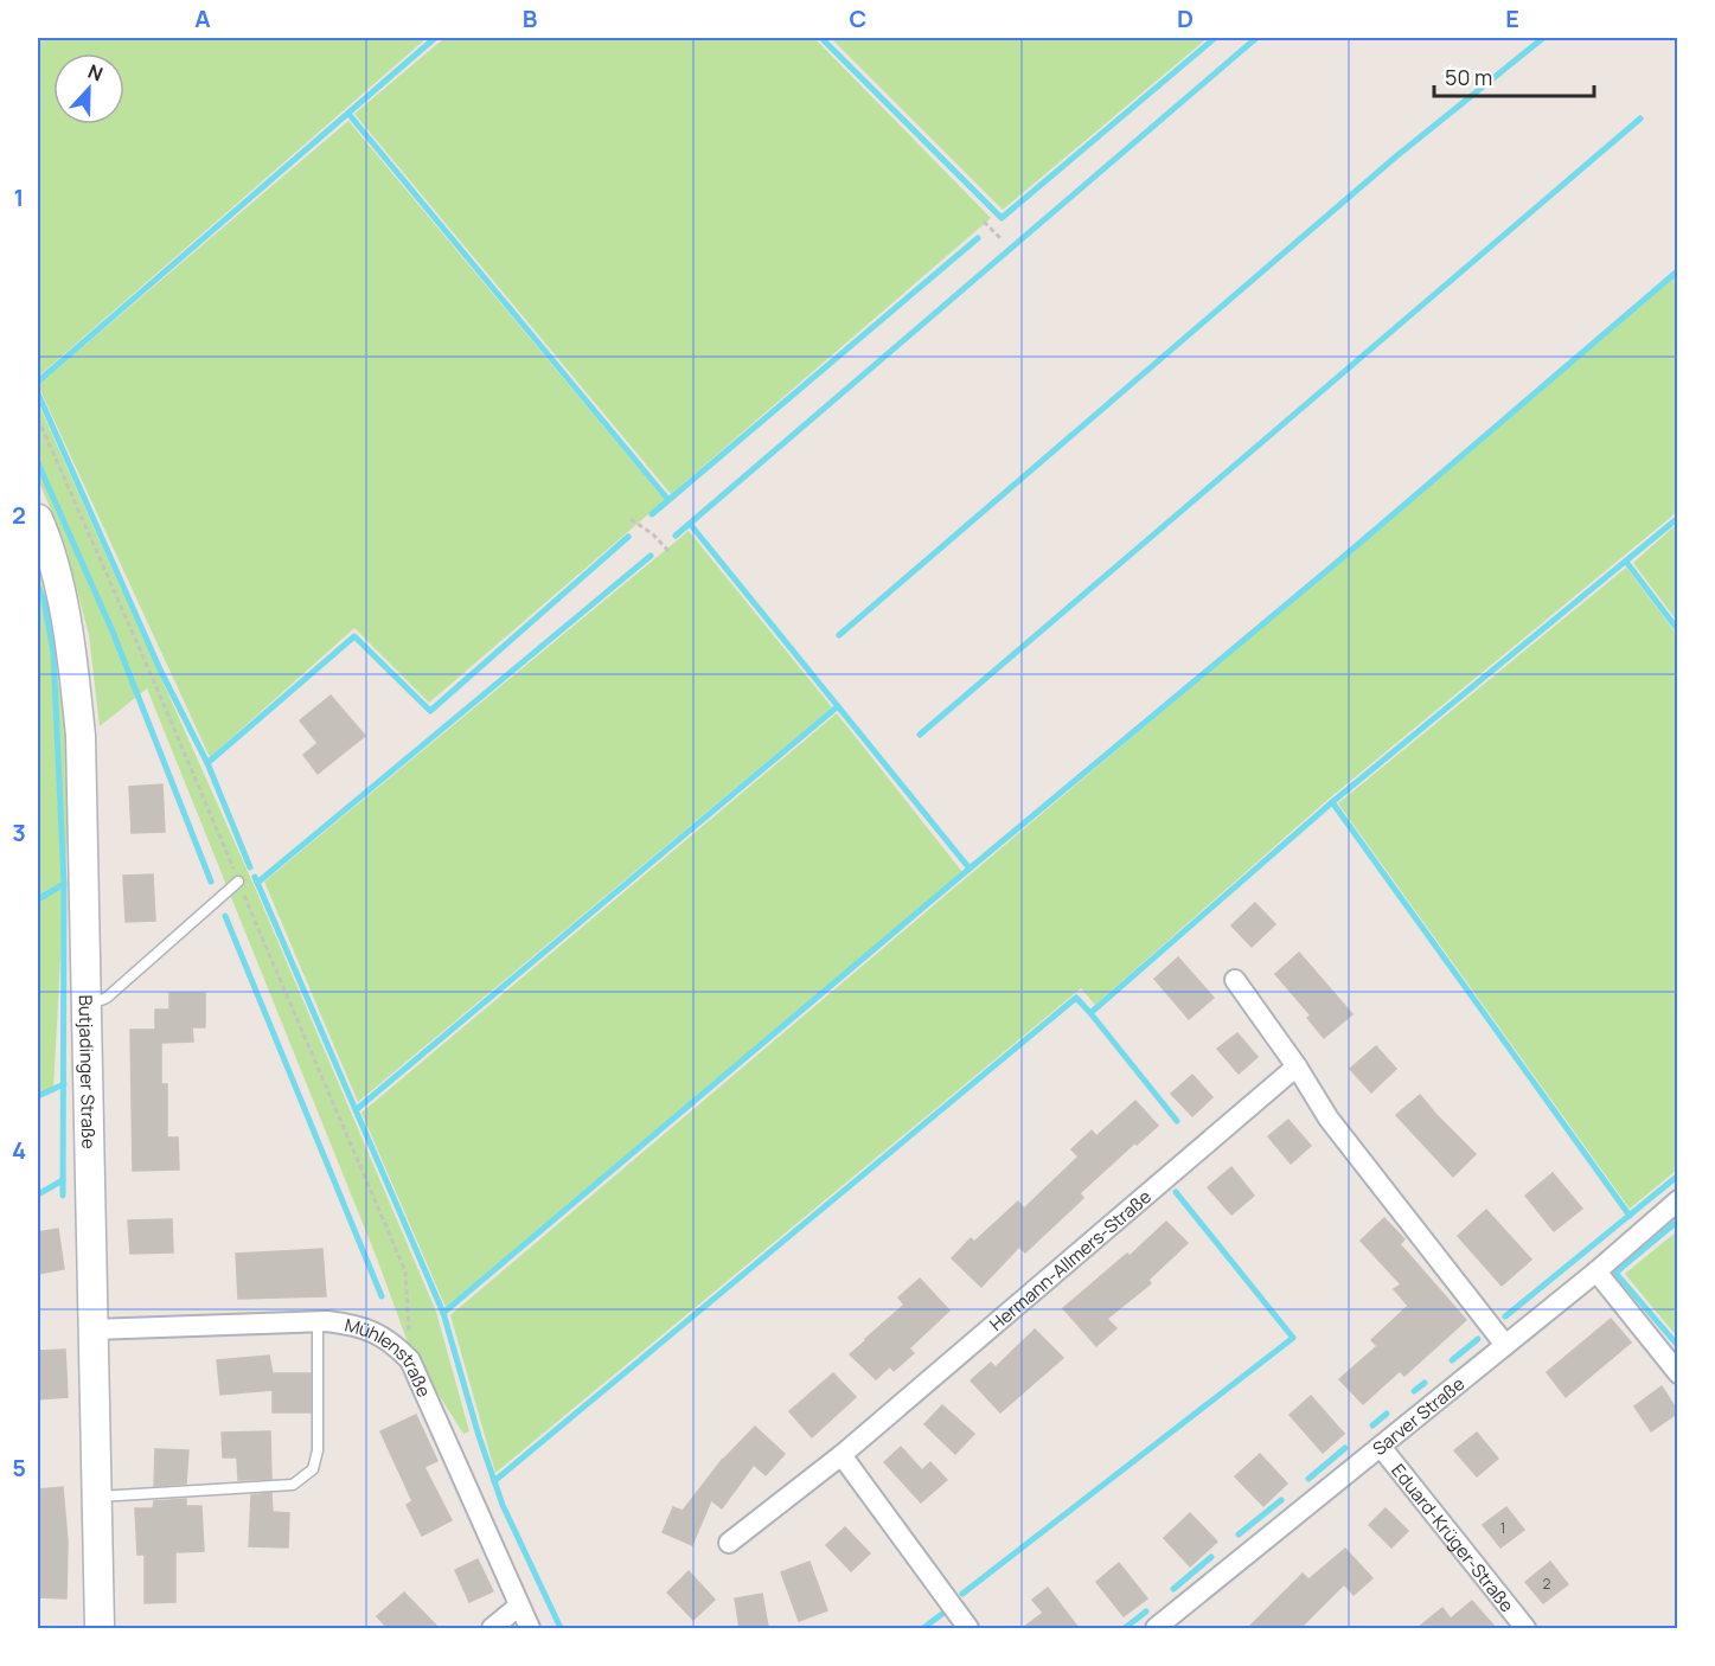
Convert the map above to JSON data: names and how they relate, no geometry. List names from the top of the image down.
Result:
{
  "streets": {
    "main road": ["Butjadinger Straße"],
    "street": [
      "Hermann-Allmers-Straße",
      "Mühlenstraße",
      "Sarver Straße",
      "Eduard-Krüger-Straße"
    ]
  },
  "crossings": [
    ["Butjadinger Straße", "Mühlenstraße"],
    ["Sarver Straße", "Eduard-Krüger-Straße"]
  ],
  "house_numbers": ["1", "2"],
  "scale_bar": "50 m",
  "north": "top",
  "grid": {
    "columns": [
      "A",
      "B",
      "C",
      "D",
      "E"
    ],
    "rows": [
      "1",
      "2",
      "3",
      "4",
      "5"
    ]
  }
}
